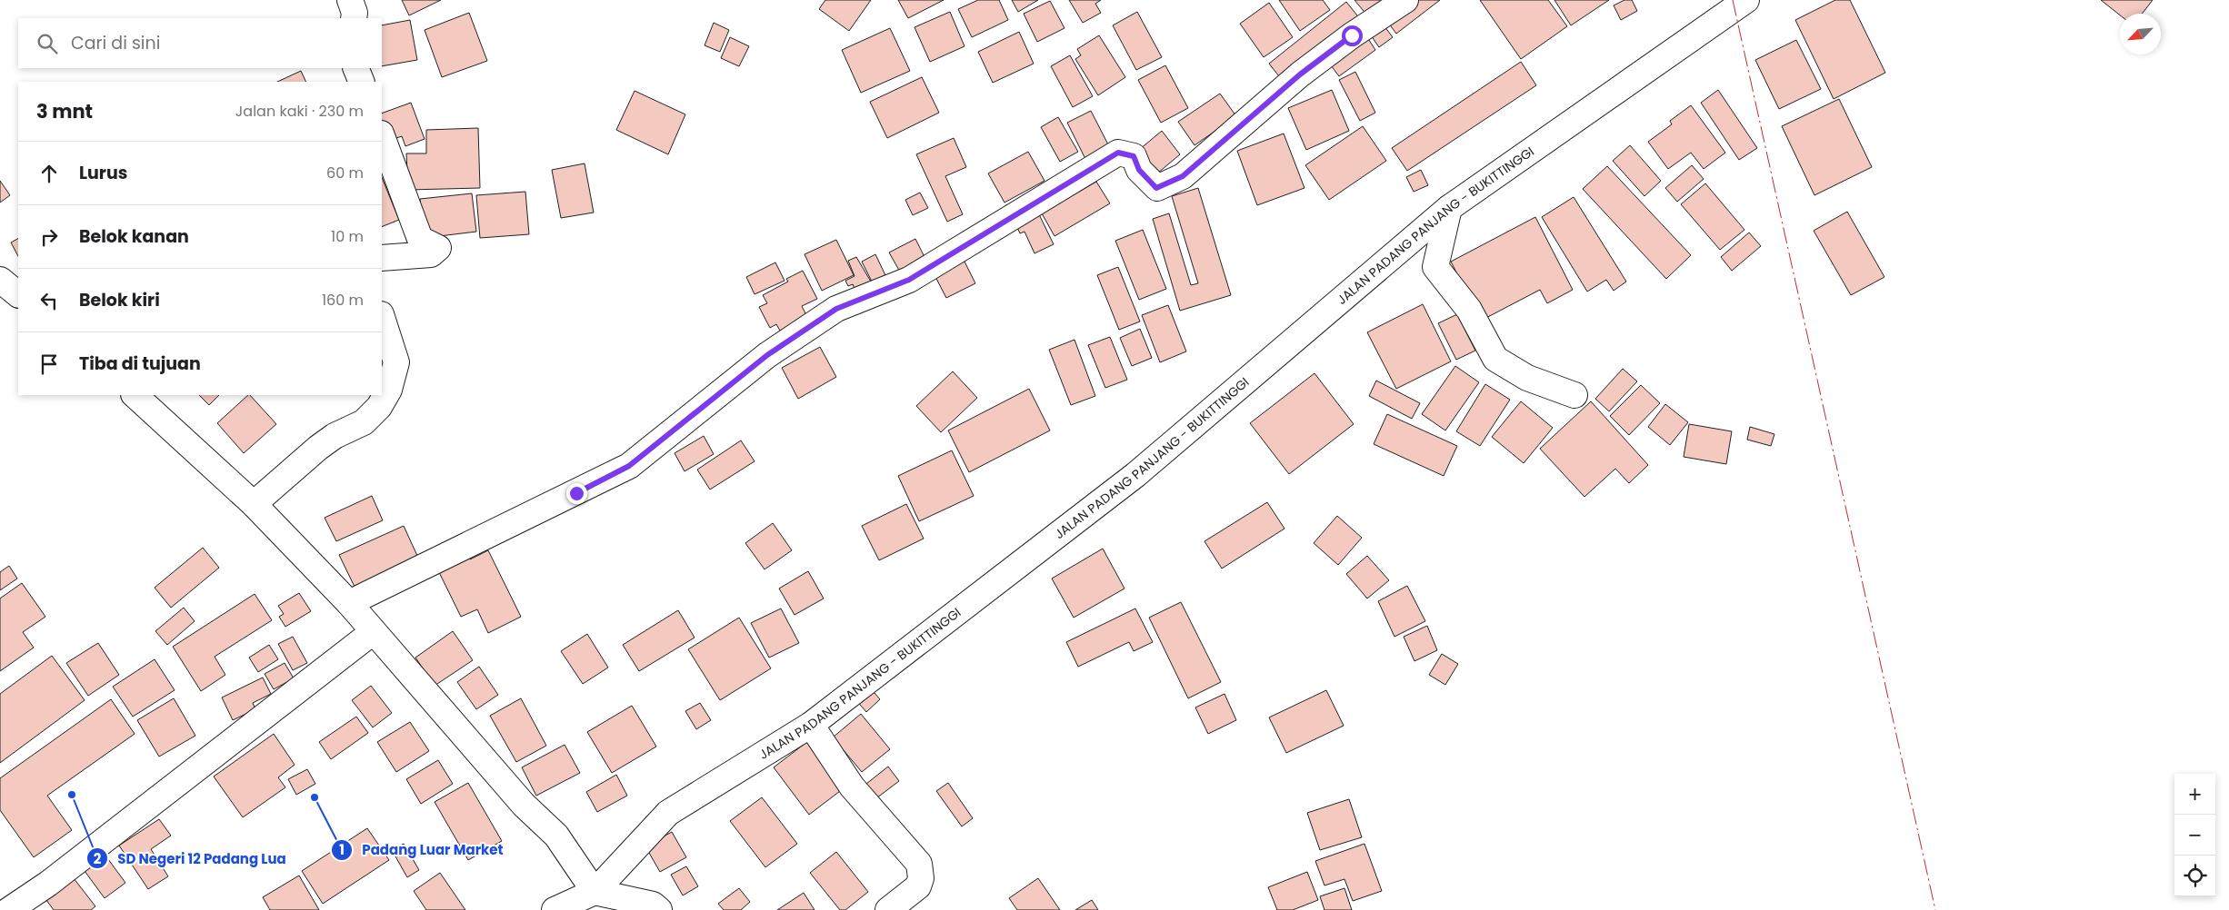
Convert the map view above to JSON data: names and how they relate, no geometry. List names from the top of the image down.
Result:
{
  "streets": {
    "main road": ["JALAN PADANG PANJANG - BUKITTINGGI"]
  },
  "places": ["SD Negeri 12 Padang Lua", "Padang Luar Market"],
  "north": "bottom left",
  "page": {
    "search": "Cari di sini",
    "heading": ["3 mnt", "Jalan kaki · 230 m"],
    "list": [
      ["Lurus", "60 m"],
      ["Belok kanan", "10 m"],
      ["Belok kiri", "160 m"],
      "Tiba di tujuan"
    ],
    "map_buttons": ["+", "−"]
  }
}
